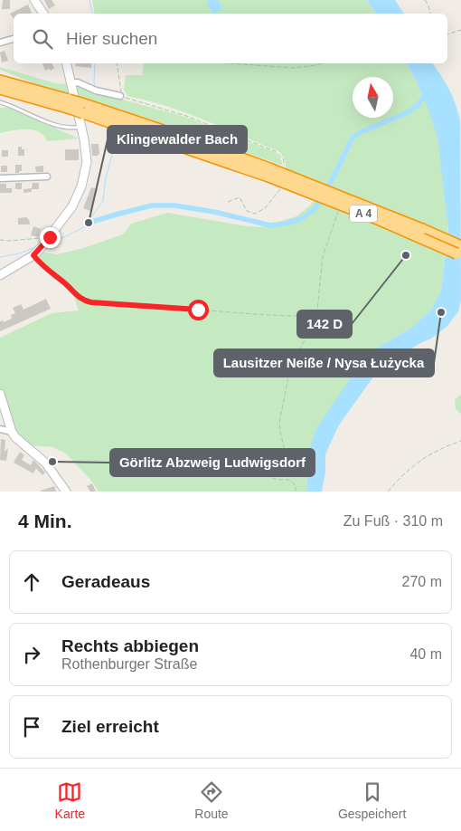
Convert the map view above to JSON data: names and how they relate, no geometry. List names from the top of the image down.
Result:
{
  "streets": {
    "highway": ["A 4"]
  },
  "places": [
    "Klingewalder Bach",
    "142 D",
    "Lausitzer Neiße / Nysa Łużycka",
    "Görlitz Abzweig Ludwigsdorf"
  ],
  "north": "top",
  "page": {
    "search": "Hier suchen",
    "heading": ["4 Min.", "Zu Fuß · 310 m"],
    "list": [
      ["Geradeaus", "270 m"],
      ["Rechts abbiegen", "Rothenburger Straße", "40 m"],
      "Ziel erreicht"
    ],
    "nav": ["Karte", "Route", "Gespeichert"]
  }
}
